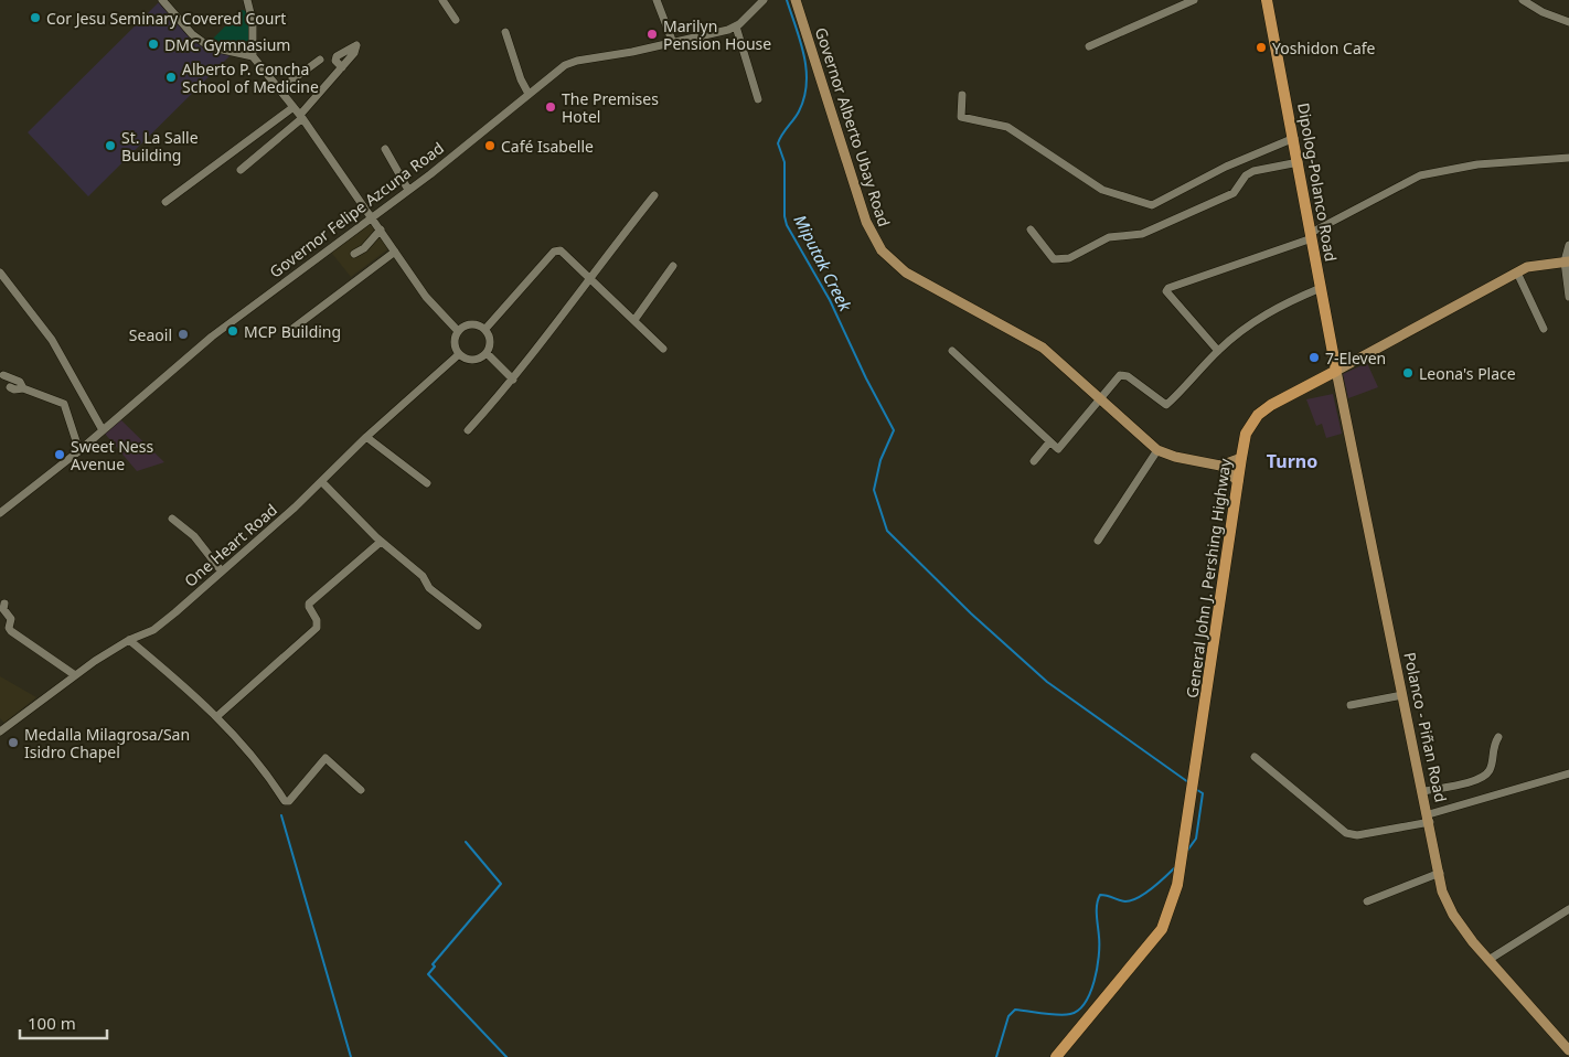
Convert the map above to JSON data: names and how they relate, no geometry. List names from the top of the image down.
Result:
{
  "streets": {
    "highway": ["Dipolog-Polanco Road", "General John J. Pershing Highway"],
    "main road": ["Governor Alberto Ubay Road", "Polanco - Piñan Road"],
    "street": ["Governor Felipe Azcuna Road", "One Heart Road"]
  },
  "crossings": [
    ["Dipolog-Polanco Road", "General John J. Pershing Highway"],
    ["Dipolog-Polanco Road", "Polanco - Piñan Road"],
    ["General John J. Pershing Highway", "Polanco - Piñan Road"]
  ],
  "districts": ["Turno"],
  "water": ["Miputak Creek"],
  "places": [
    "Cor Jesu Seminary Covered Court",
    "Marilyn Pension House",
    "DMC Gymnasium",
    "Yoshidon Cafe",
    "Alberto P. Concha School of Medicine",
    "The Premises Hotel",
    "St. La Salle Building",
    "Café Isabelle",
    "MCP Building",
    "Seaoil",
    "7-Eleven",
    "Leona's Place",
    "Sweet Ness Avenue",
    "Medalla Milagrosa/San Isidro Chapel"
  ],
  "scale_bar": "100 m"
}
